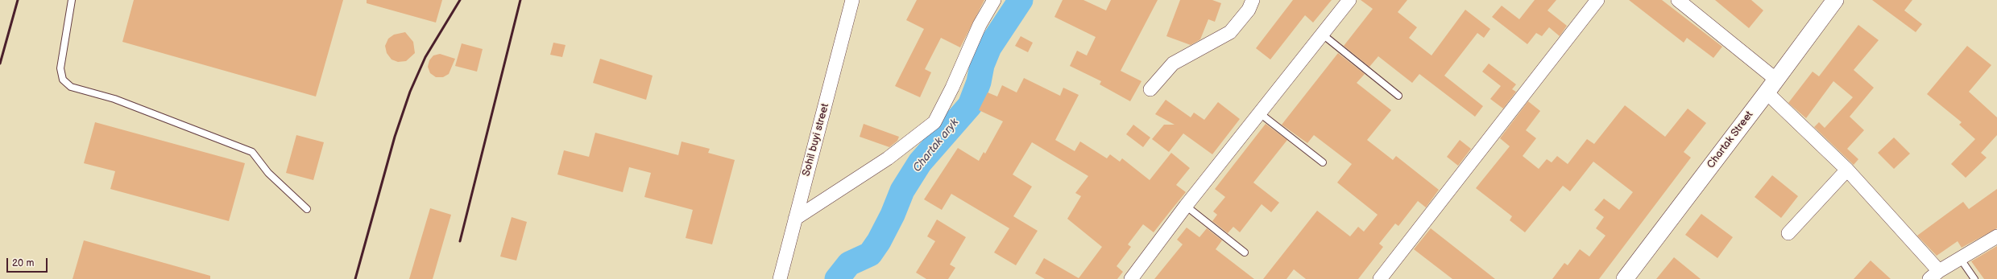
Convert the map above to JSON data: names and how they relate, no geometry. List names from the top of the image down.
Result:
{
  "streets": {
    "street": ["Sohil buyi street", "Chartak Street"]
  },
  "water": ["Chartak aryk"],
  "scale_bar": "20 m"
}
